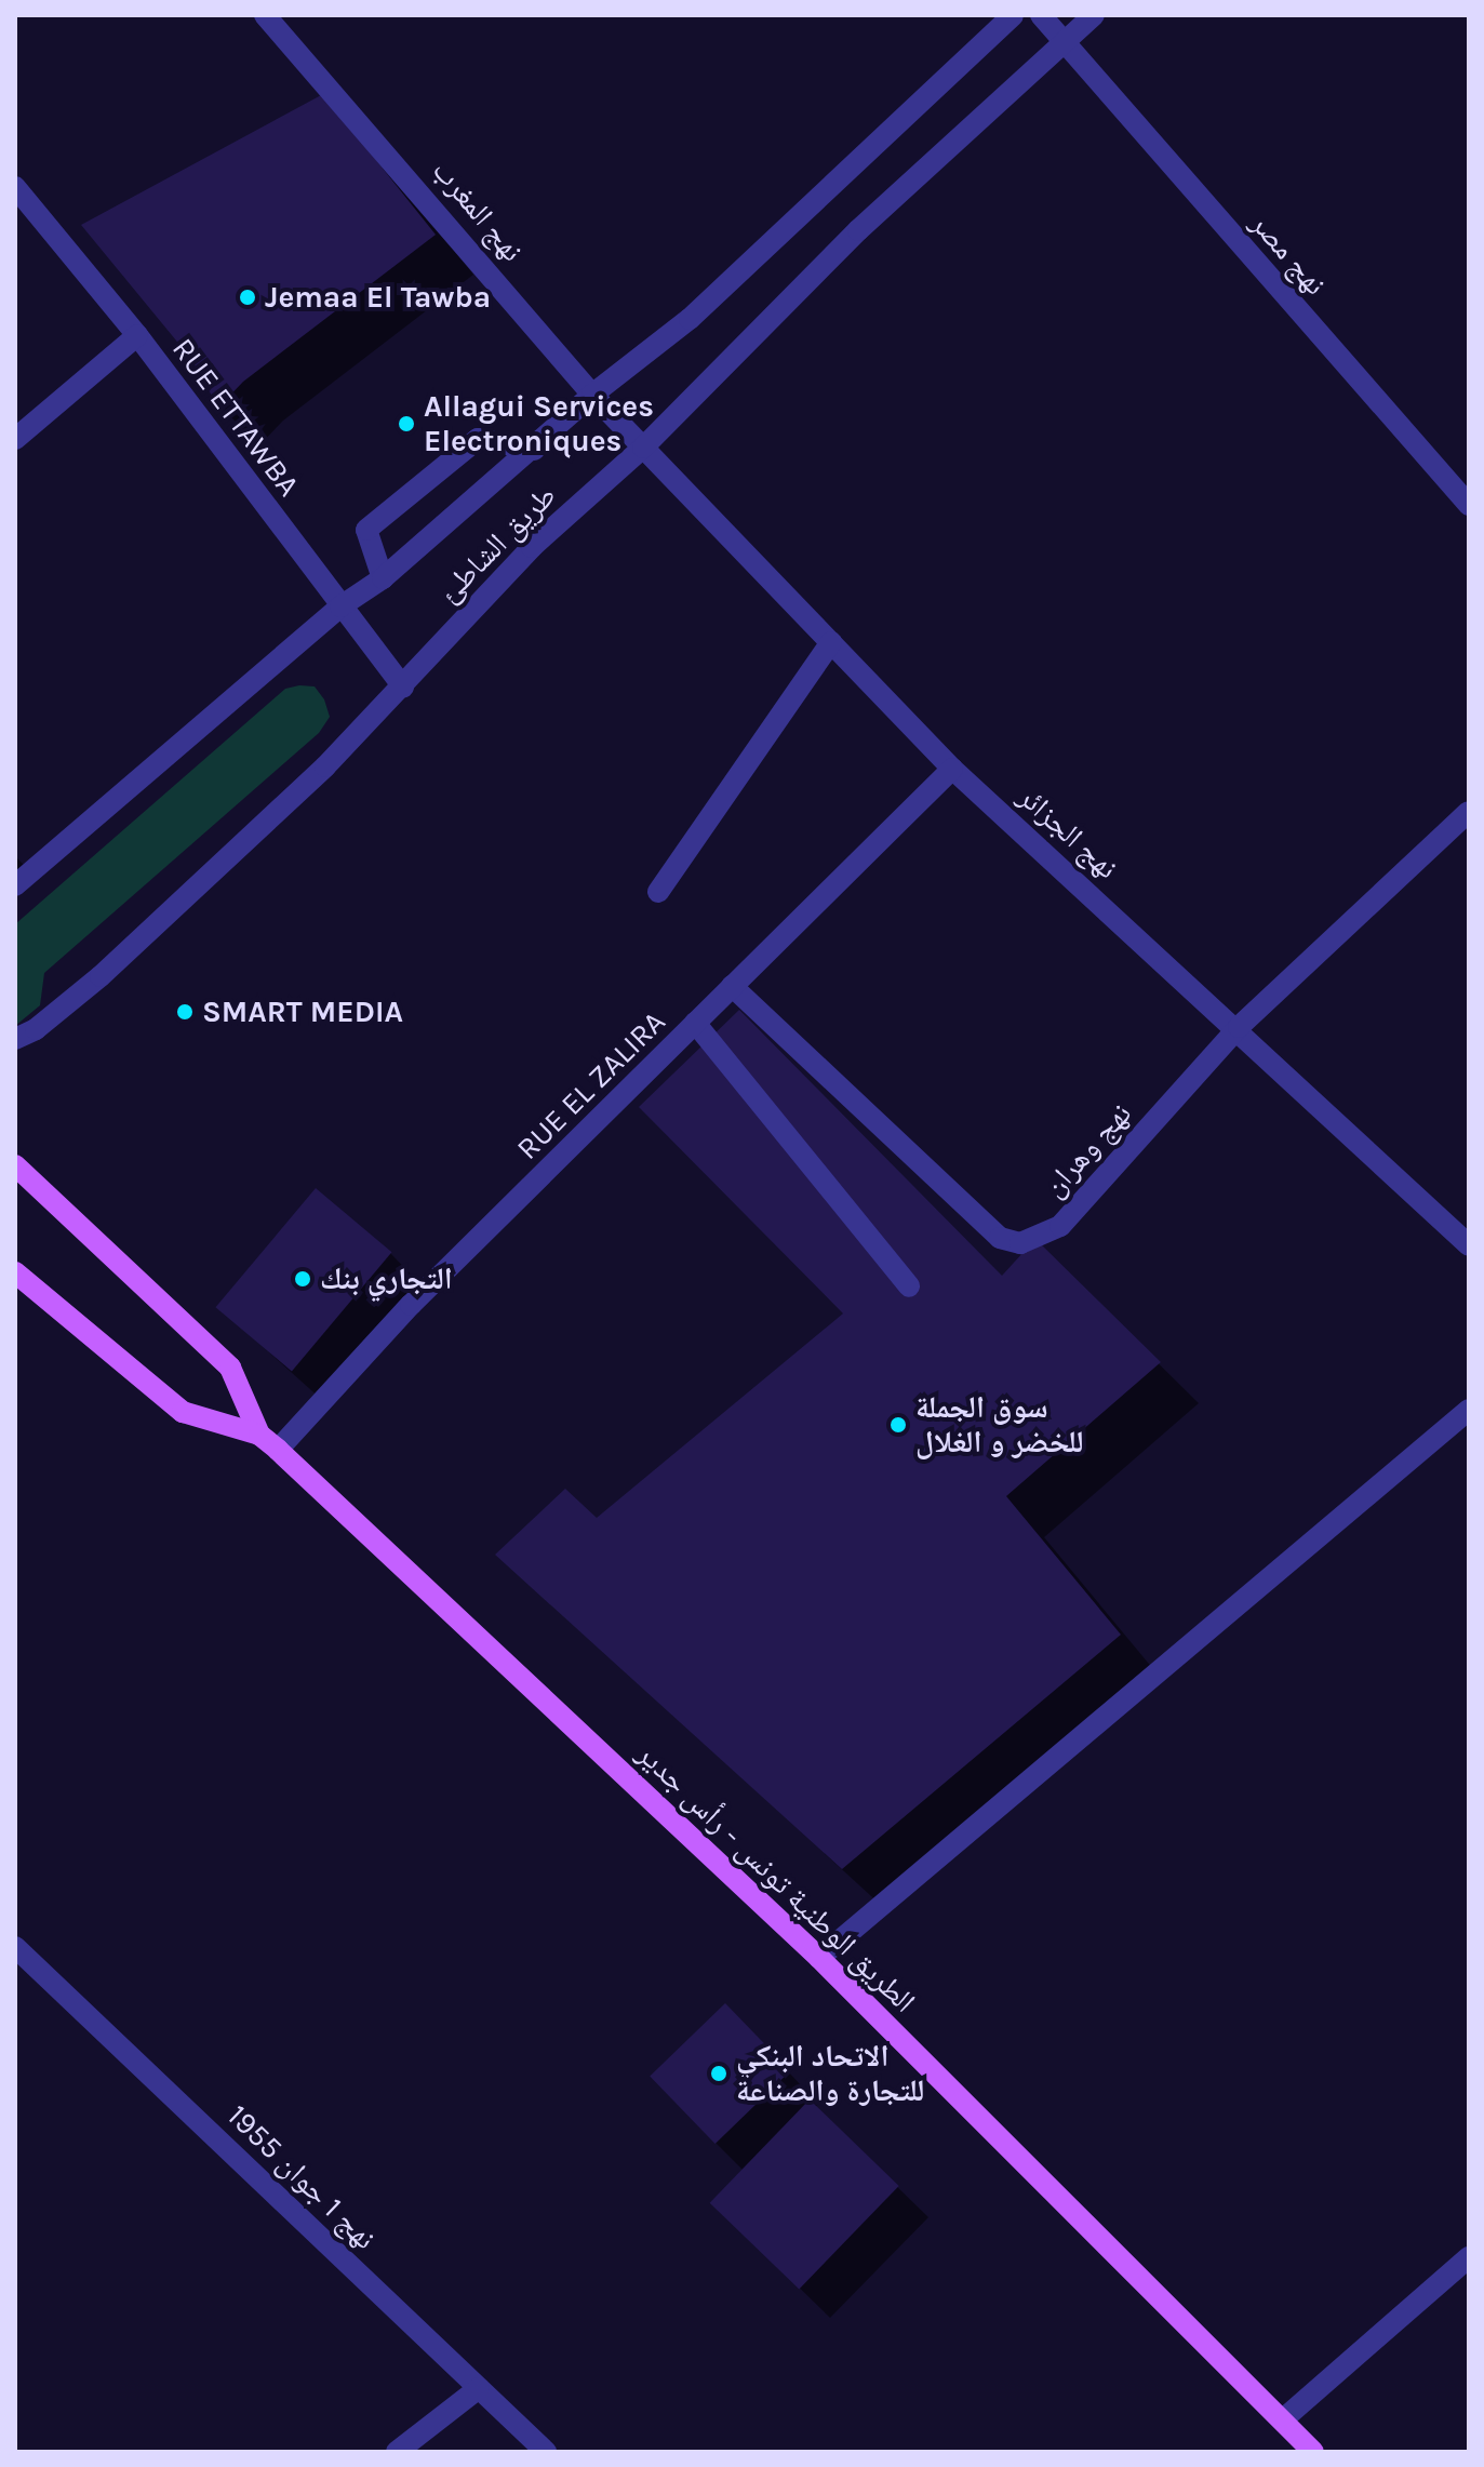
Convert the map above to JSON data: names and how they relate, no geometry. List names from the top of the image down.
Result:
{
  "streets": {
    "main road": ["الطريق الوطنية تونس - رأس جدير"],
    "street": [
      "نهج المغرب",
      "نهج مصر",
      "RUE ETTAWBA",
      "طريق الشاطئ",
      "نهج الجزائر",
      "RUE EL ZALIRA",
      "نهج وهران",
      "نهج 1 جوان 1955"
    ]
  },
  "crossings": [
    ["نهج المغرب", "طريق الشاطئ"],
    ["نهج المغرب", "نهج الجزائر"],
    ["نهج مصر", "طريق الشاطئ"],
    ["RUE ETTAWBA", "طريق الشاطئ"],
    ["طريق الشاطئ", "نهج الجزائر"],
    ["نهج الجزائر", "RUE EL ZALIRA"],
    ["نهج الجزائر", "نهج وهران"],
    ["RUE EL ZALIRA", "نهج وهران"],
    ["RUE EL ZALIRA", "الطريق الوطنية تونس - رأس جدير"]
  ],
  "places": [
    "Jemaa El Tawba",
    "Allagui Services Electroniques",
    "SMART MEDIA",
    "التجاري بنك",
    "سوق الجملة للخضر و الغلال",
    "الاتحاد البنكي للتجارة والصناعة"
  ]
}
